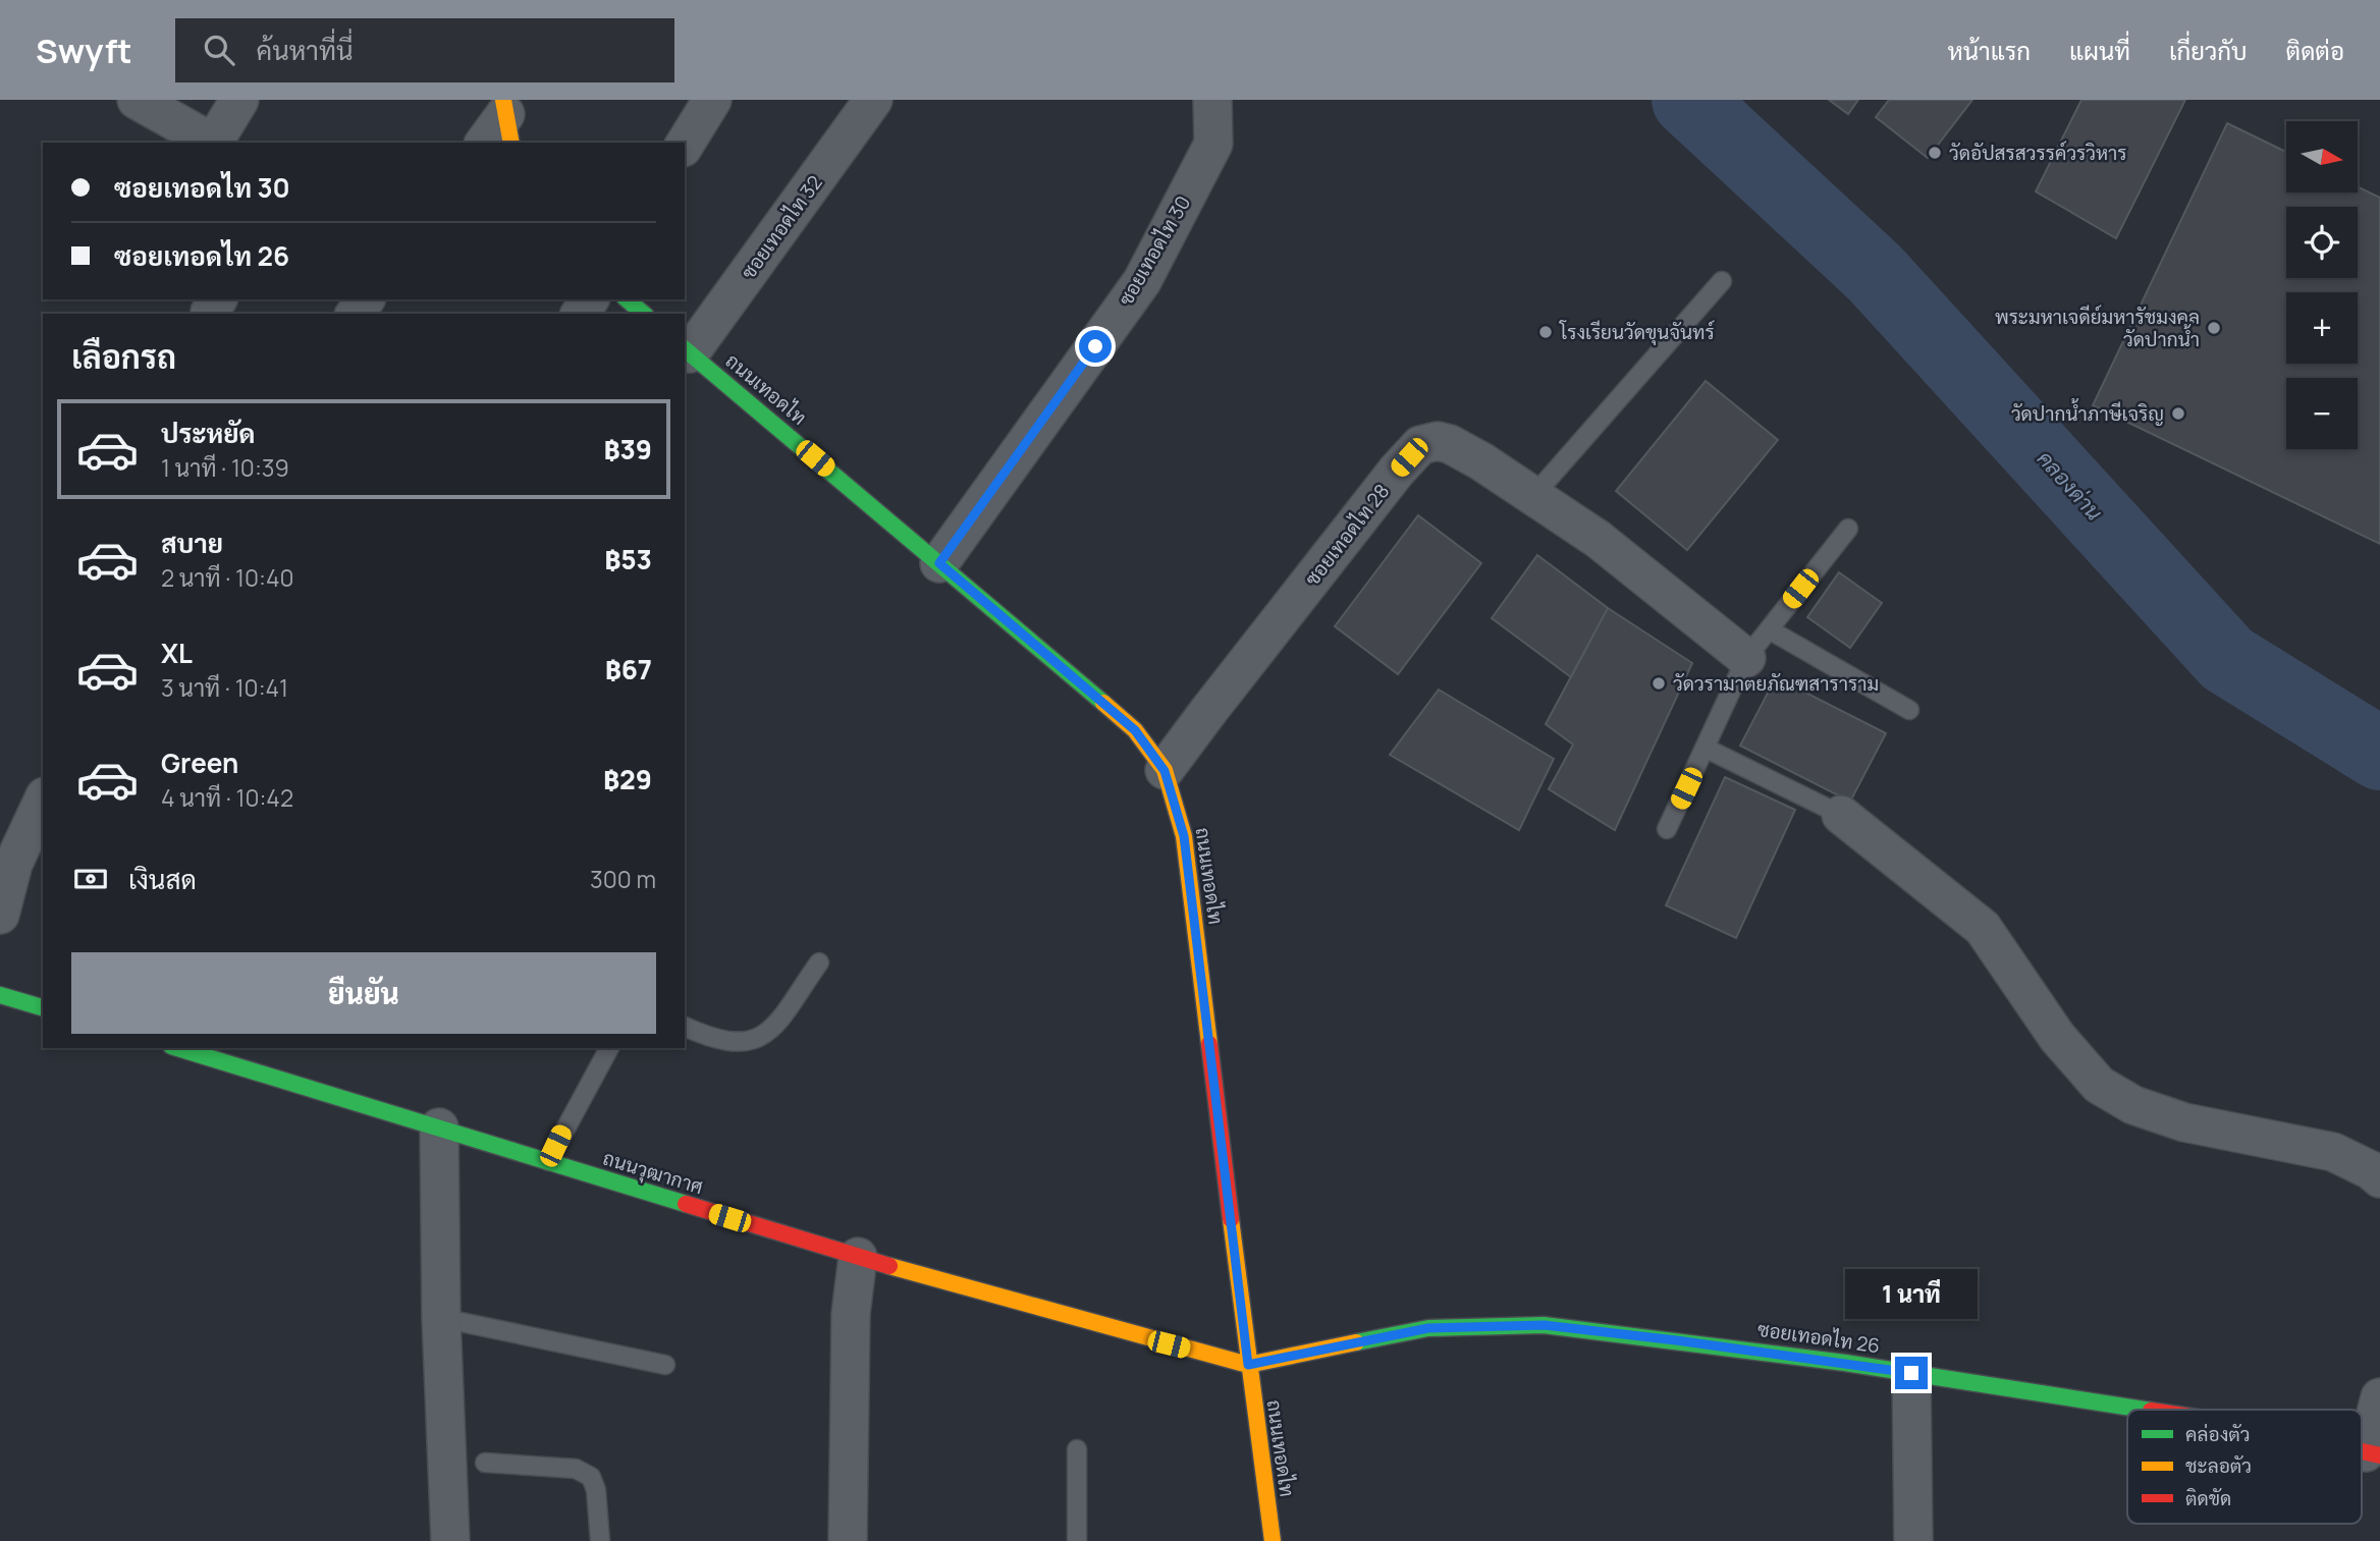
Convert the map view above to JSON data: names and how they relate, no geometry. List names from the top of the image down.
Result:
{
  "streets": {
    "main road": ["ถนนเทอดไท", "ถนนวุฒากาศ", "ซอยเทอดไท 26"],
    "street": ["ซอยเทอดไท 32", "ซอยเทอดไท 30", "ซอยเทอดไท 28"]
  },
  "crossings": [
    ["ซอยเทอดไท 32", "ถนนเทอดไท"],
    ["ซอยเทอดไท 30", "ถนนเทอดไท"],
    ["ถนนเทอดไท", "ซอยเทอดไท 28"],
    ["ถนนเทอดไท", "ถนนวุฒากาศ"],
    ["ถนนเทอดไท", "ซอยเทอดไท 26"],
    ["ถนนวุฒากาศ", "ซอยเทอดไท 26"]
  ],
  "water": ["คลองด่าน"],
  "places": [
    "วัดอัปสรสวรรค์วรวิหาร",
    "พระมหาเจดีย์มหารัชมงคล วัดปากน้ำ",
    "โรงเรียนวัดขุนจันทร์",
    "วัดปากน้ำภาษีเจริญ",
    "วัดวรามาตยภัณฑสาราราม"
  ],
  "legend": ["คล่องตัว", "ชะลอตัว", "ติดขัด"],
  "north": "right",
  "page": {
    "header": "Swyft",
    "search": "ค้นหาที่นี่",
    "nav": [
      "หน้าแรก",
      "แผนที่",
      "เกี่ยวกับ",
      "ติดต่อ"
    ],
    "map_buttons": ["+", "−"],
    "banner": ["ซอยเทอดไท 30", "ซอยเทอดไท 26"],
    "heading": "เลือกรถ",
    "list": [
      {
        "name": "ประหยัด",
        "note": "1 นาที · 10:39",
        "value": "฿39"
      },
      {
        "name": "สบาย",
        "note": "2 นาที · 10:40",
        "value": "฿53"
      },
      {
        "name": "XL",
        "note": "3 นาที · 10:41",
        "value": "฿67"
      },
      {
        "name": "Green",
        "note": "4 นาที · 10:42",
        "value": "฿29"
      }
    ],
    "pay": ["เงินสด", "300 m"],
    "buttons": "ยืนยัน",
    "bubble": "1 นาที"
  }
}
